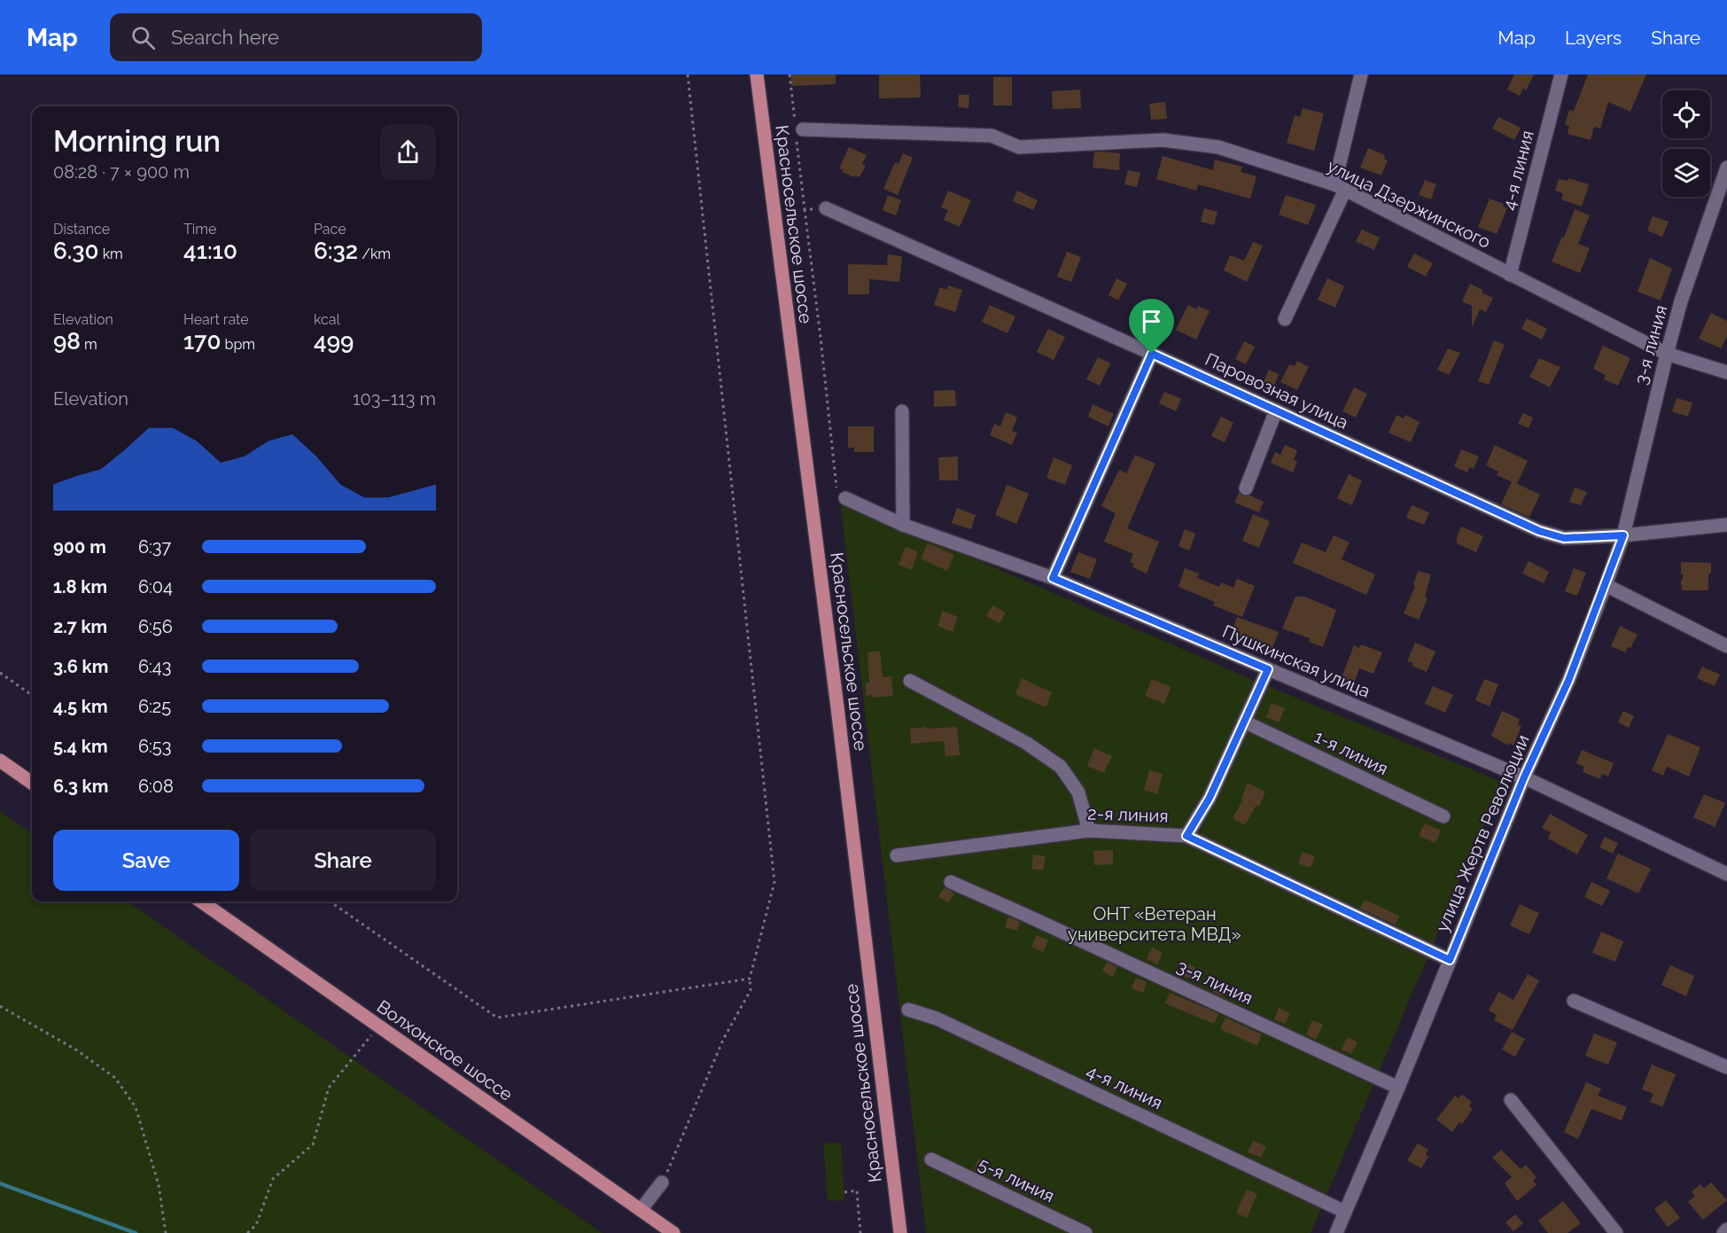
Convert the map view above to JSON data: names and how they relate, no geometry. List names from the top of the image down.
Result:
{
  "streets": {
    "main road": ["Красносельское шоссе", "Волхонское шоссе"],
    "street": [
      "4-я линия",
      "улица Дзержинского",
      "3-я линия",
      "Паровозная улица",
      "Пушкинская улица",
      "1-я линия",
      "2-я линия",
      "улица Жертв Революции",
      "5-я линия"
    ]
  },
  "crossings": [
    ["4-я линия", "улица Дзержинского"],
    ["4-я линия", "улица Жертв Революции"],
    ["улица Дзержинского", "3-я линия"],
    ["3-я линия", "Паровозная улица"],
    ["3-я линия", "улица Жертв Революции"],
    ["Паровозная улица", "улица Жертв Революции"],
    ["Пушкинская улица", "улица Жертв Революции"],
    ["2-я линия", "улица Жертв Революции"]
  ],
  "parks": ["ОНТ «Ветеран университета МВД»"],
  "page": {
    "header": "Map",
    "search": "Search here",
    "nav": ["Map", "Layers", "Share"],
    "heading": ["Morning run", "08:28 · 7 × 900 m"],
    "stats": [
      ["Distance", "6.30 km"],
      ["Time", "41:10"],
      ["Pace", "6:32 /km"],
      ["Elevation", "98 m"],
      ["Heart rate", "170 bpm"],
      ["kcal", "499"]
    ],
    "chart": ["Elevation", "103–113 m"],
    "list": [
      {
        "name": "900 m",
        "note": "6:37"
      },
      {
        "name": "1.8 km",
        "note": "6:04"
      },
      {
        "name": "2.7 km",
        "note": "6:56"
      },
      {
        "name": "3.6 km",
        "note": "6:43"
      },
      {
        "name": "4.5 km",
        "note": "6:25"
      },
      {
        "name": "5.4 km",
        "note": "6:53"
      },
      {
        "name": "6.3 km",
        "note": "6:08"
      }
    ],
    "buttons": ["Save", "Share"]
  }
}
